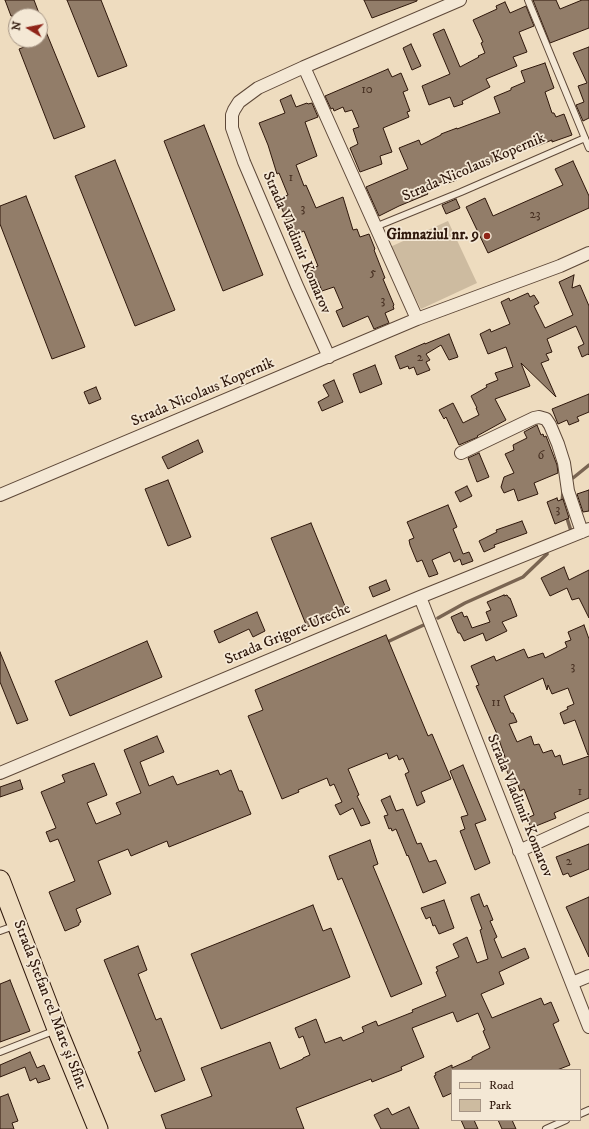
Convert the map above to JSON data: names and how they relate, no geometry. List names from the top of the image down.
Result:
{
  "streets": {
    "main road": ["Strada Ștefan cel Mare și Sfînt"],
    "street": ["Strada Nicolaus Kopernik", "Strada Vladimir Komarov", "Strada Grigore Ureche"]
  },
  "crossings": [
    ["Strada Nicolaus Kopernik", "Strada Vladimir Komarov"],
    ["Strada Vladimir Komarov", "Strada Grigore Ureche"]
  ],
  "places": ["Gimnaziul nr. 9"],
  "house_numbers": [
    "10",
    "1",
    "3",
    "23",
    "5",
    "3",
    "2",
    "6",
    "3",
    "3",
    "11",
    "1",
    "2"
  ],
  "legend": ["Road", "Park"],
  "north": "left"
}
